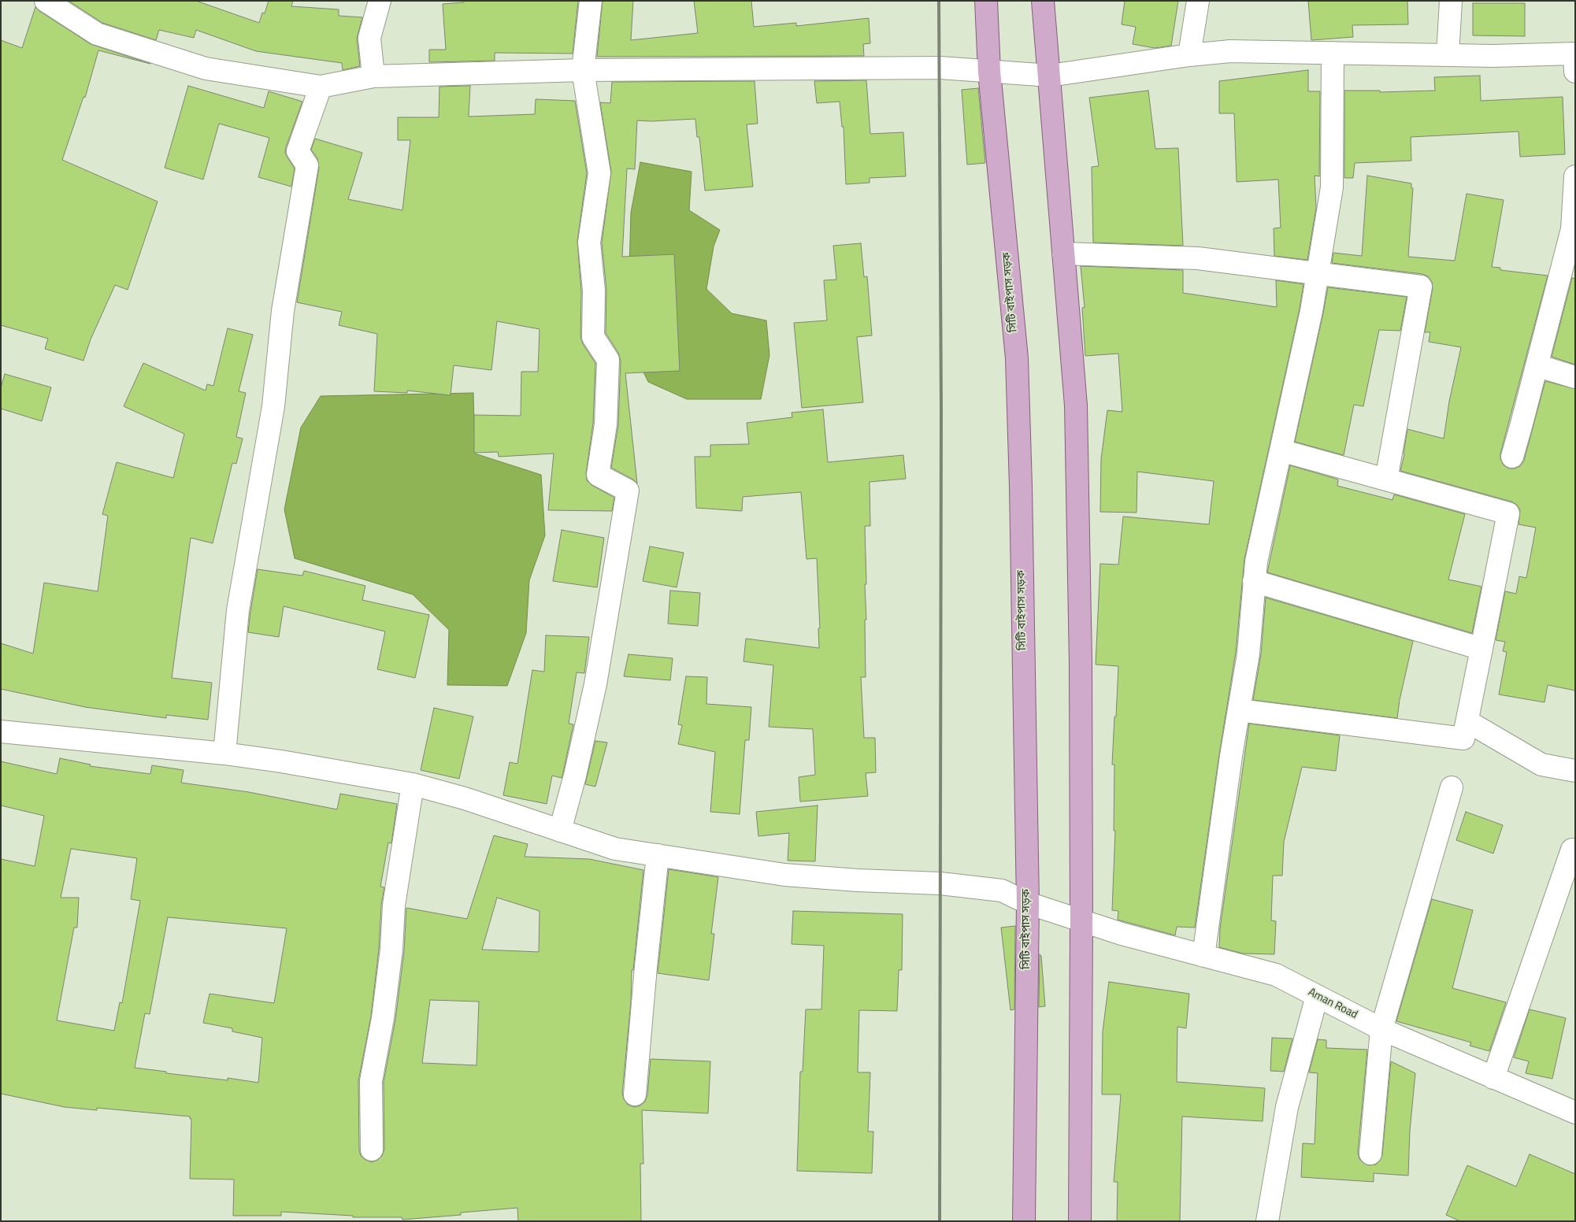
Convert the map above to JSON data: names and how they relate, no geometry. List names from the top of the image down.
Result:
{
  "streets": {
    "main road": ["সিটি বাইপাস সড়ক"],
    "street": ["Aman Road"]
  },
  "crossings": [
    ["সিটি বাইপাস সড়ক", "Aman Road"]
  ]
}
